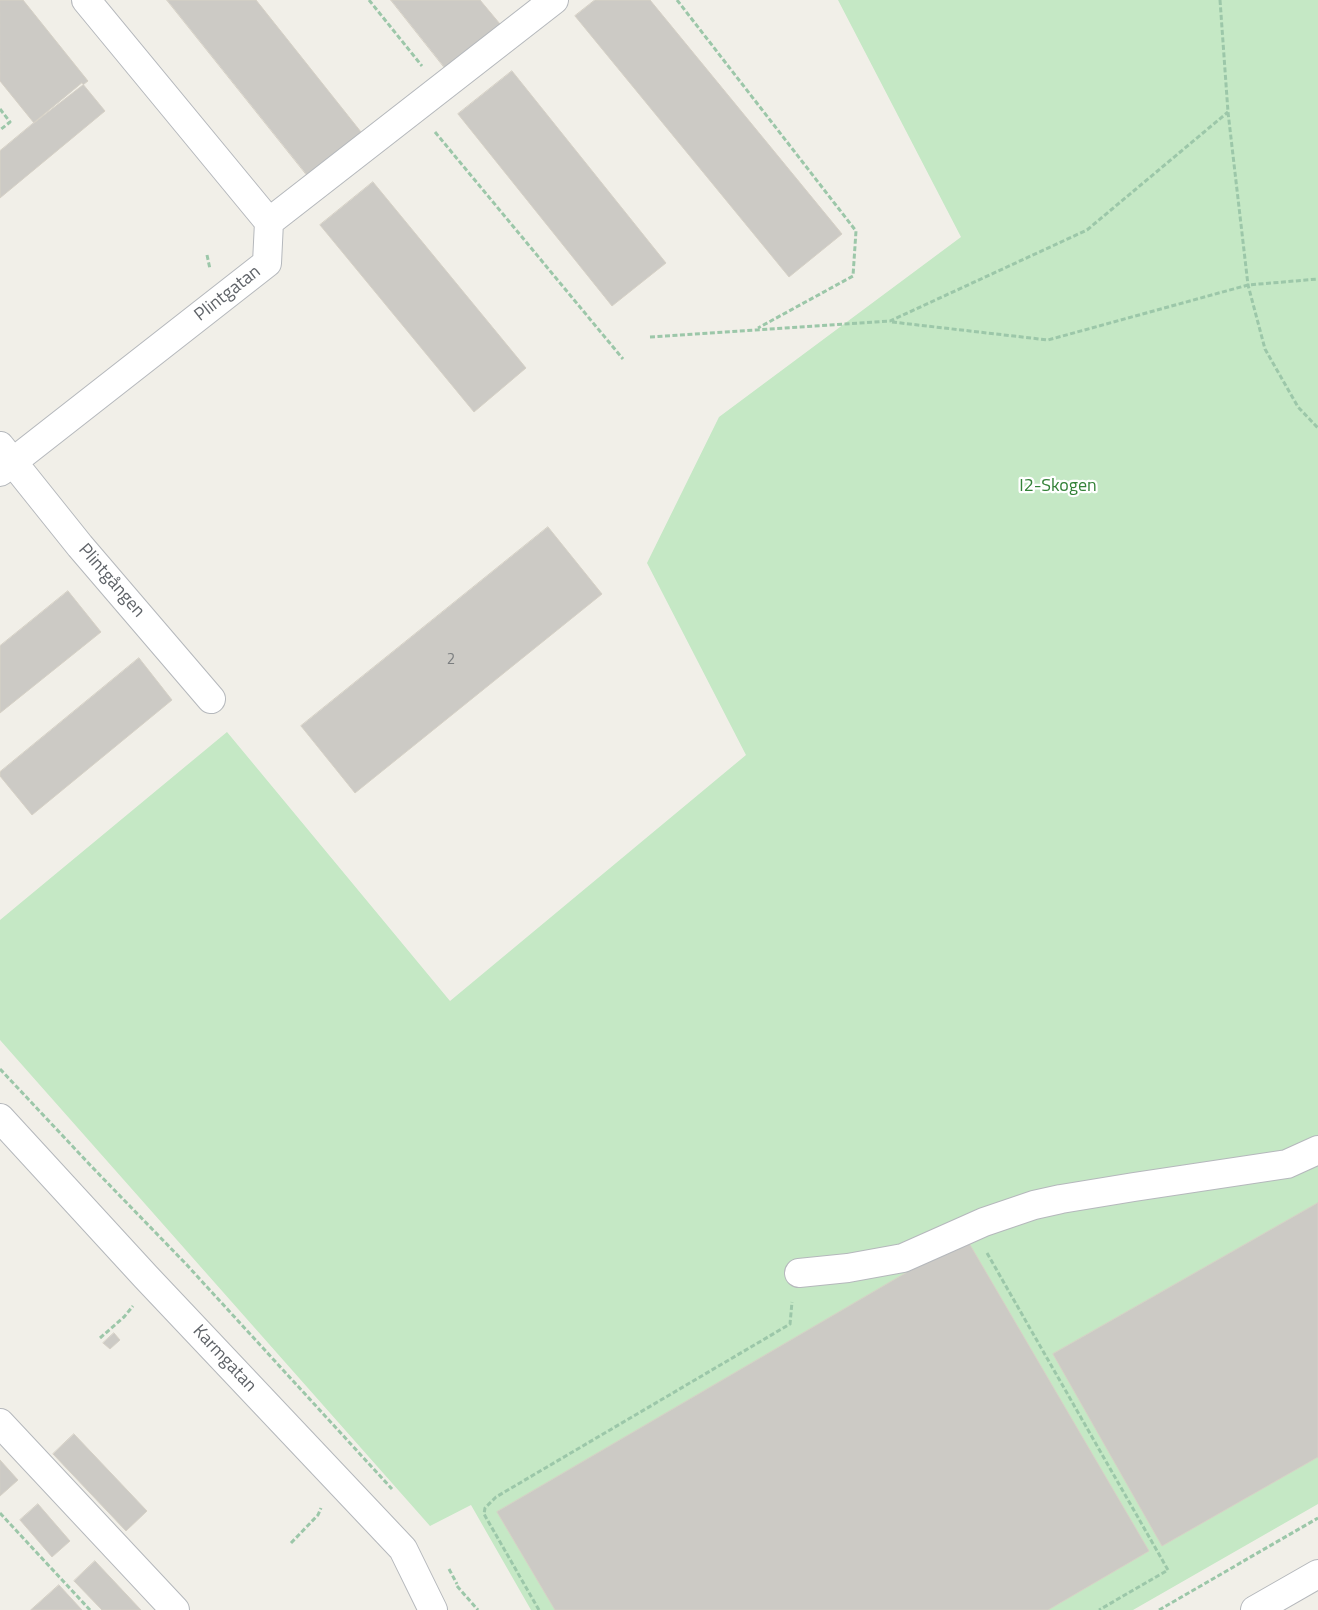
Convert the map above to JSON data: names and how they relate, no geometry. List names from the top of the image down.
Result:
{
  "streets": {
    "street": ["Plintgatan", "Plintgången", "Karmgatan"]
  },
  "crossings": [
    ["Plintgatan", "Plintgången"]
  ],
  "parks": ["I2-Skogen"],
  "house_numbers": ["2"]
}
